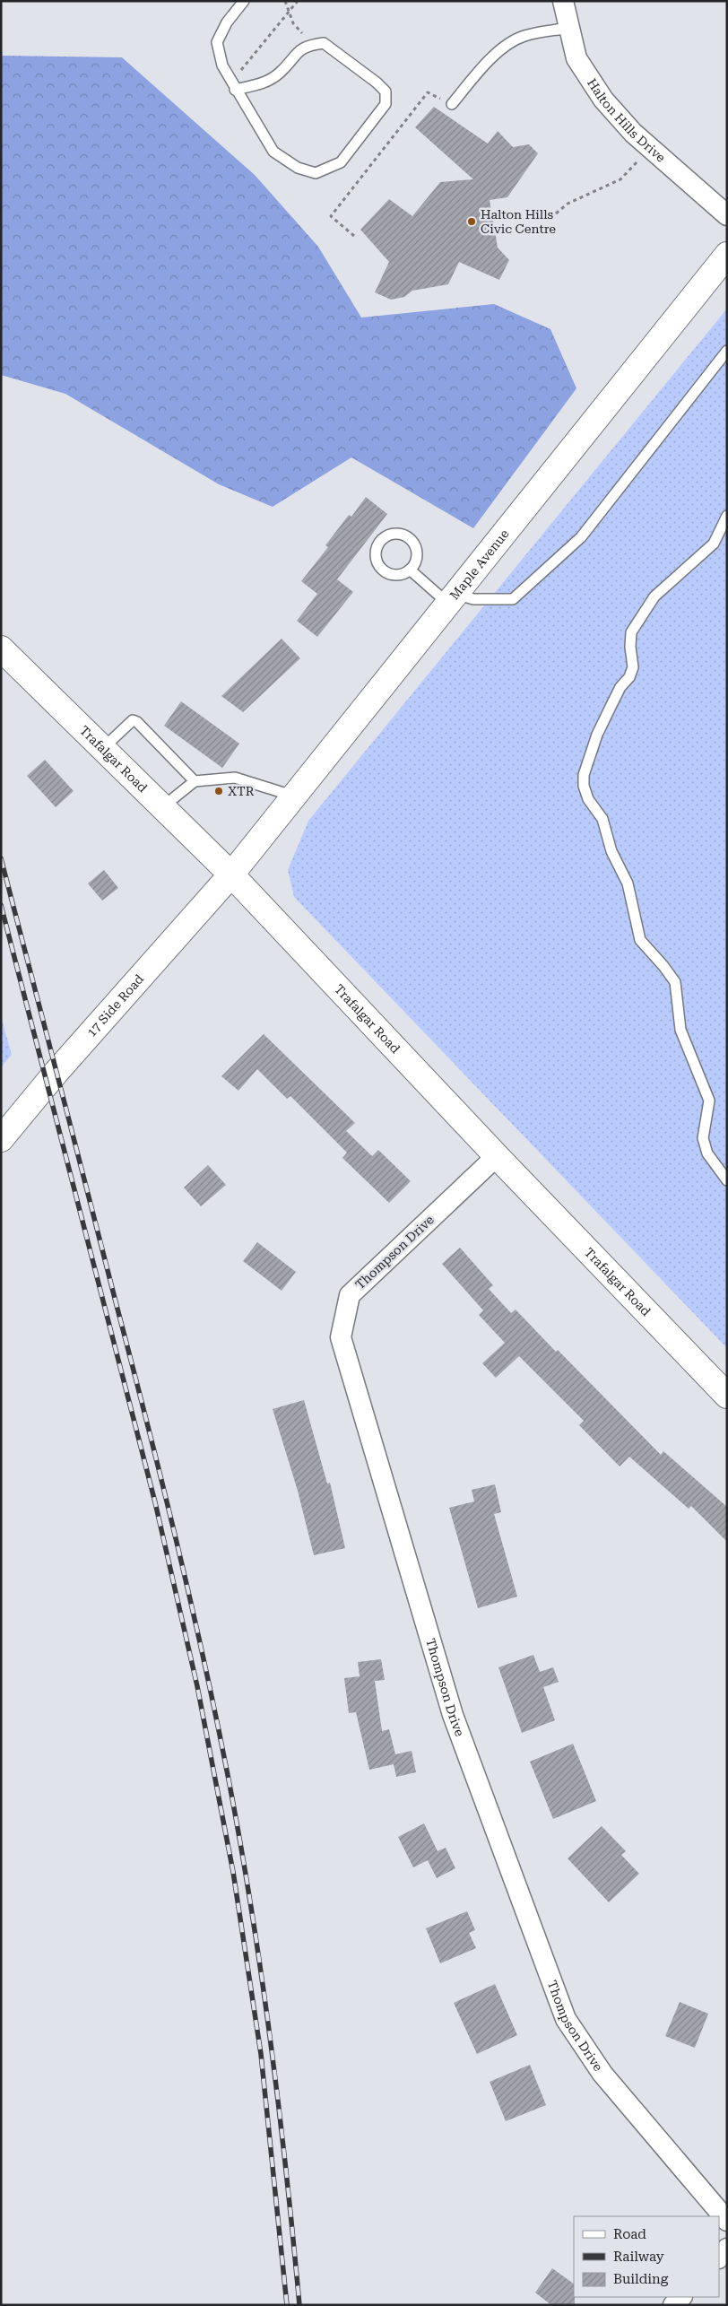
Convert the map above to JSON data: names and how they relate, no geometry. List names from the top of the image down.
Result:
{
  "streets": {
    "main road": ["Maple Avenue", "Trafalgar Road", "17 Side Road"],
    "street": ["Halton Hills Drive", "Thompson Drive"]
  },
  "crossings": [
    ["Maple Avenue", "Trafalgar Road"],
    ["Maple Avenue", "17 Side Road"],
    ["Trafalgar Road", "17 Side Road"],
    ["Trafalgar Road", "Thompson Drive"]
  ],
  "places": ["Halton Hills Civic Centre", "XTR"],
  "legend": ["Road", "Railway", "Building"]
}
